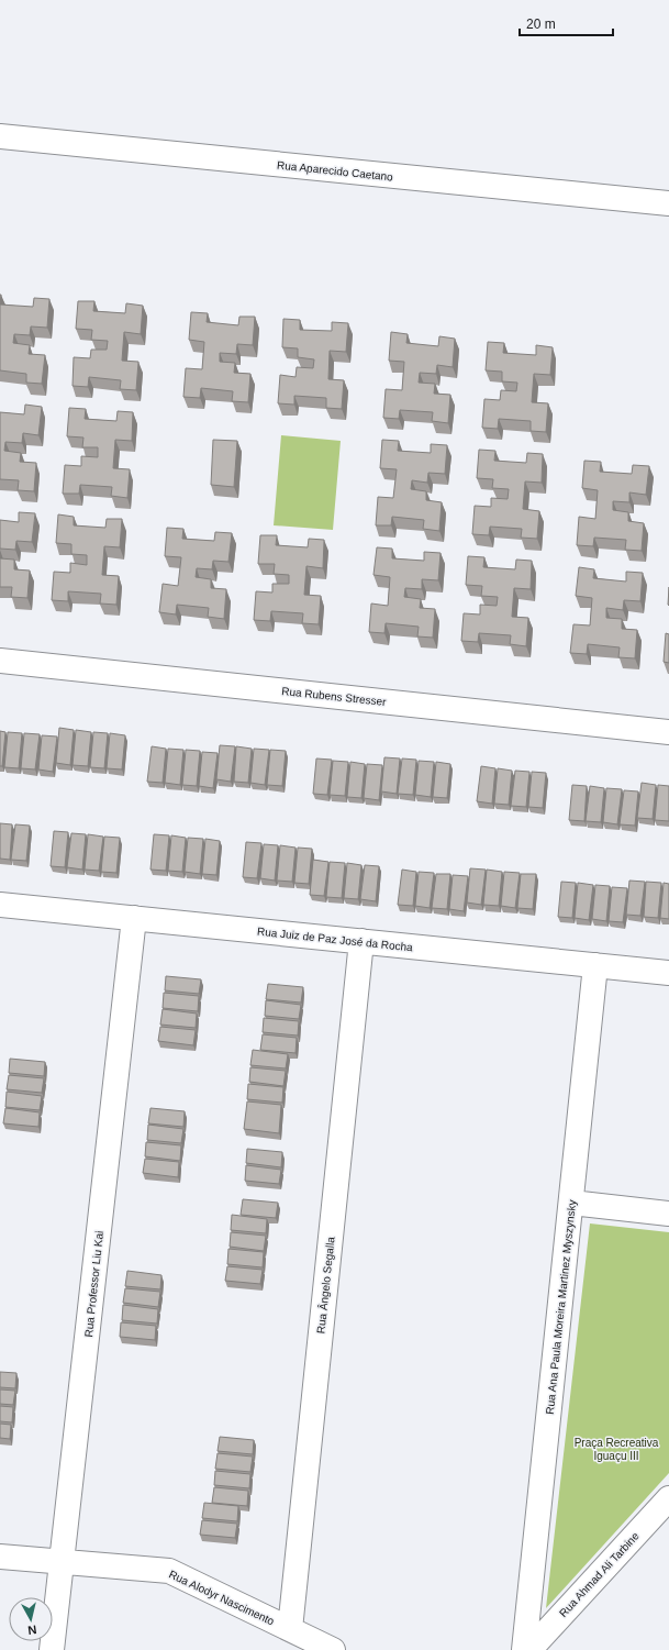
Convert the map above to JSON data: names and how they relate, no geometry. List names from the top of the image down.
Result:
{
  "streets": {
    "street": [
      "Rua Aparecido Caetano",
      "Rua Rubens Stresser",
      "Rua Juiz de Paz José da Rocha",
      "Rua Professor Liu Kai",
      "Rua Ângelo Segalla",
      "Rua Ana Paula Moreira Martinez Myszynsky",
      "Rua Ahmad Ali Tarbine",
      "Rua Alodyr Nascimento"
    ]
  },
  "crossings": [
    ["Rua Juiz de Paz José da Rocha", "Rua Professor Liu Kai"],
    ["Rua Juiz de Paz José da Rocha", "Rua Ângelo Segalla"],
    ["Rua Juiz de Paz José da Rocha", "Rua Ana Paula Moreira Martinez Myszynsky"],
    ["Rua Professor Liu Kai", "Rua Alodyr Nascimento"],
    ["Rua Ângelo Segalla", "Rua Alodyr Nascimento"]
  ],
  "parks": ["Praça Recreativa Iguaçu III"],
  "scale_bar": "20 m",
  "north": "bottom"
}
